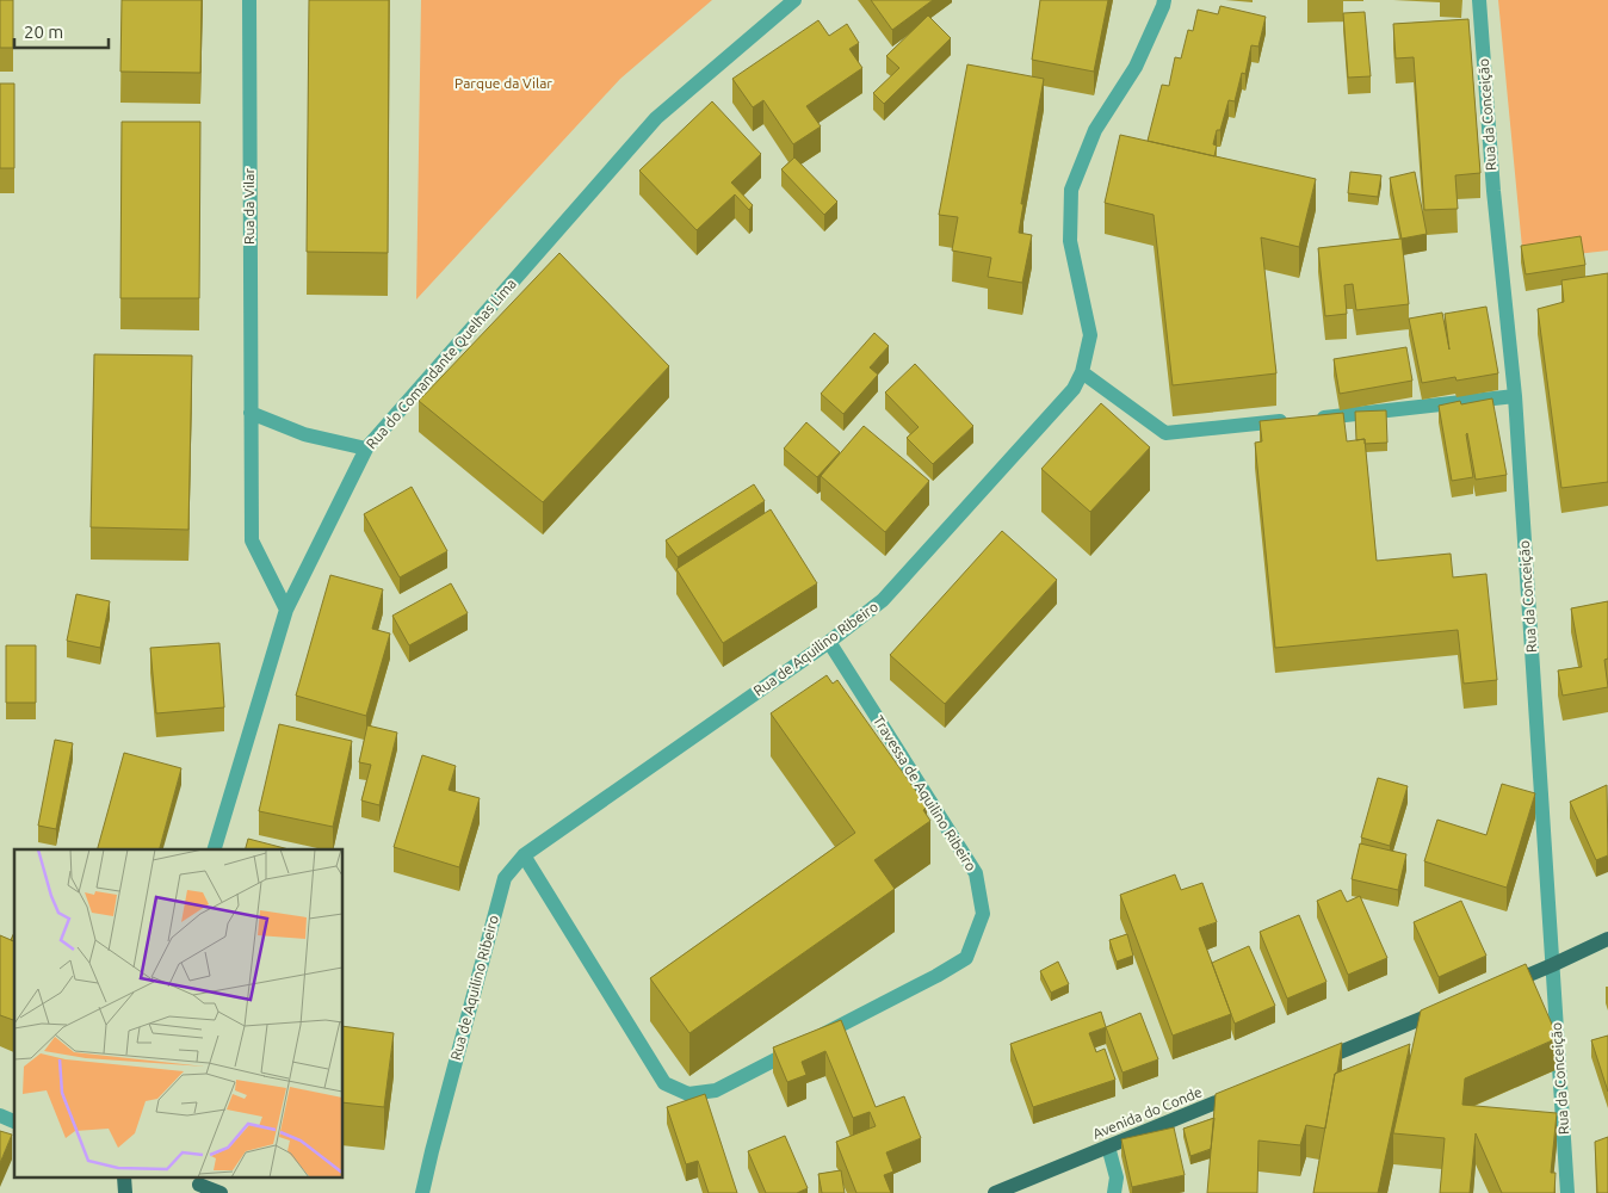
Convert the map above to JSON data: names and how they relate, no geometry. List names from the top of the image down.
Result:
{
  "streets": {
    "main road": ["Avenida do Conde"],
    "street": [
      "Rua da Conceição",
      "Rua da Vilar",
      "Rua do Comandante Quelhas Lima",
      "Rua de Aquilino Ribeiro",
      "Travessa de Aquilino Ribeiro"
    ]
  },
  "crossings": [
    ["Rua da Vilar", "Rua do Comandante Quelhas Lima"],
    ["Rua de Aquilino Ribeiro", "Travessa de Aquilino Ribeiro"]
  ],
  "parks": ["Parque da Vilar"],
  "scale_bar": "20 m"
}
